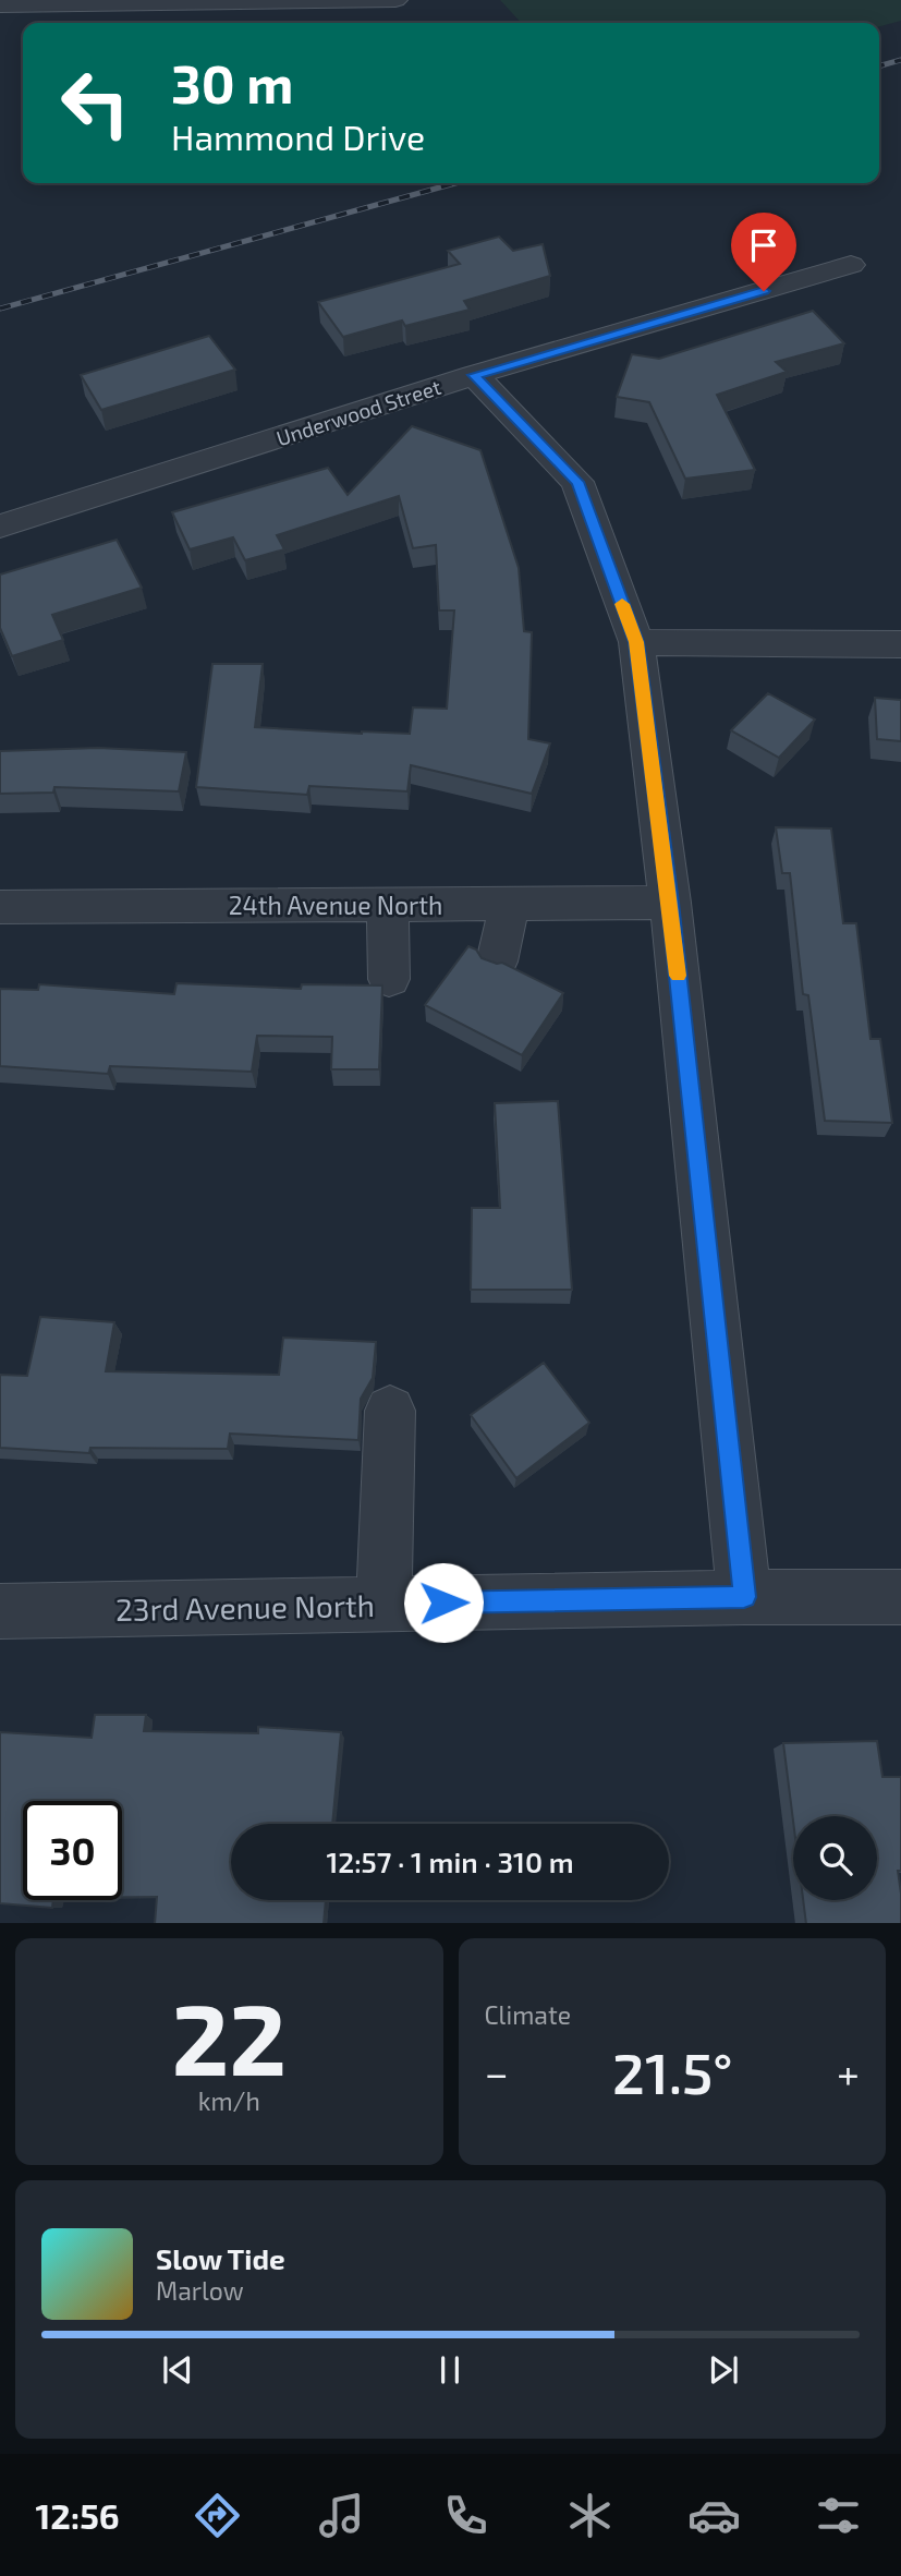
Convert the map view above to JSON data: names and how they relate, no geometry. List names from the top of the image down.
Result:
{
  "streets": {
    "street": ["Underwood Street", "24th Avenue North", "23rd Avenue North"]
  },
  "page": {
    "turn": ["30 m", "Hammond Drive"],
    "limit": "30",
    "trip": "12:57 · 1 min · 310 m",
    "tile": [
      ["22", "km/h"],
      "Climate"
    ],
    "heat": ["−", "21.5°", "+"],
    "song": ["Slow Tide", "Marlow"],
    "tabs": "12:56"
  }
}
